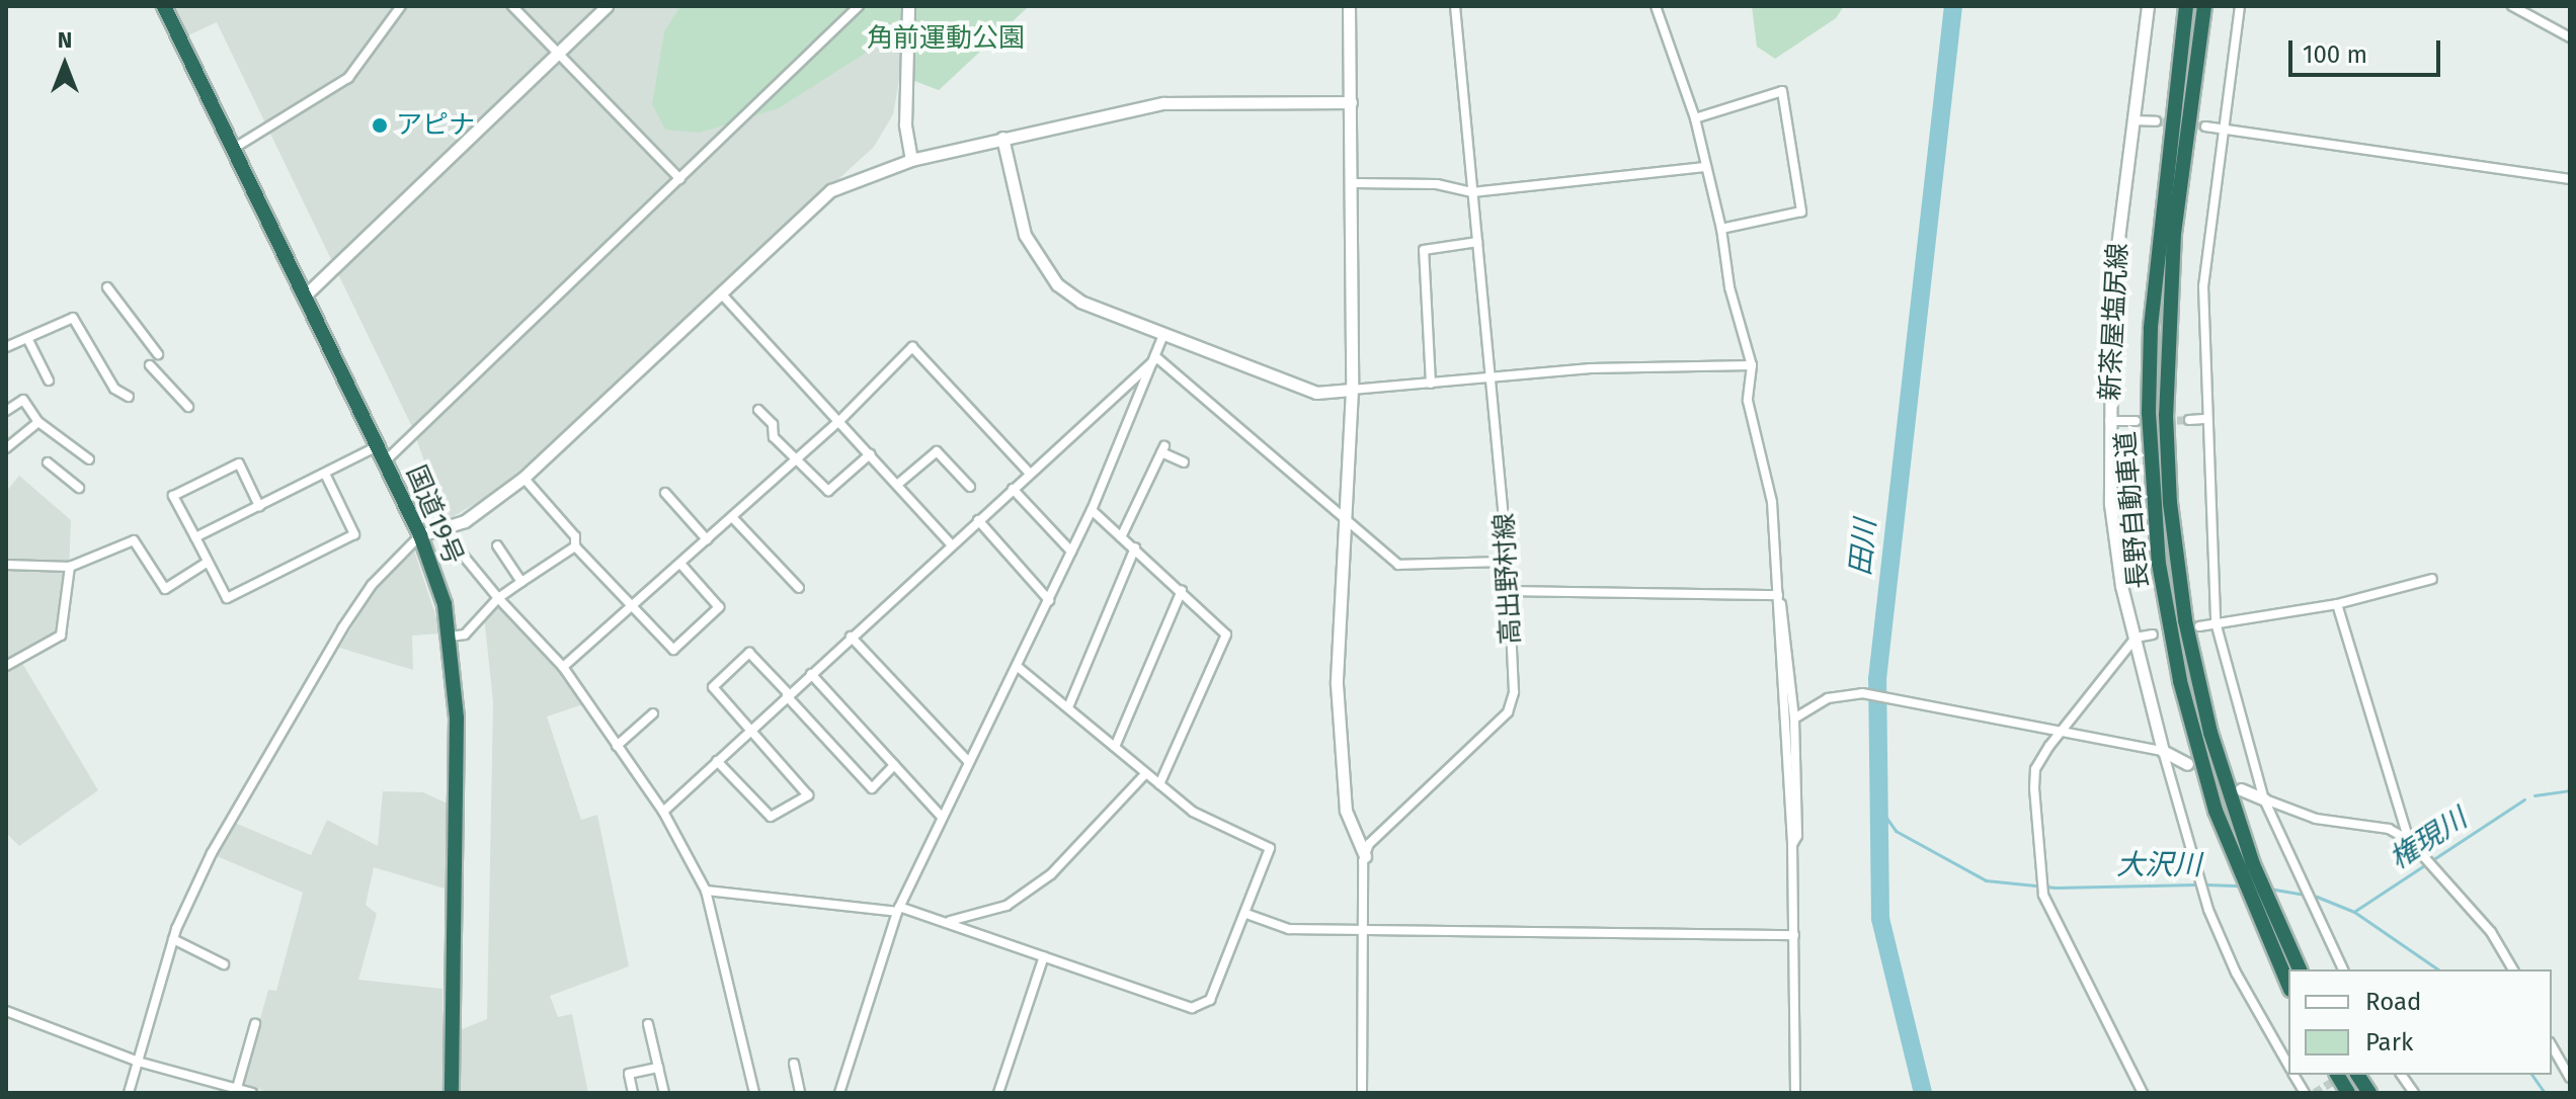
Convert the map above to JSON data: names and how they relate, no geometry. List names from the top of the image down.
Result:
{
  "streets": {
    "highway": ["長野自動車道", "国道19号"],
    "street": ["新茶屋塩尻線", "高出野村線"]
  },
  "water": ["田川", "権現川", "大沢川"],
  "parks": ["角前運動公園"],
  "places": ["アピナ"],
  "legend": ["Road", "Park"],
  "scale_bar": "100 m",
  "north": "top"
}
